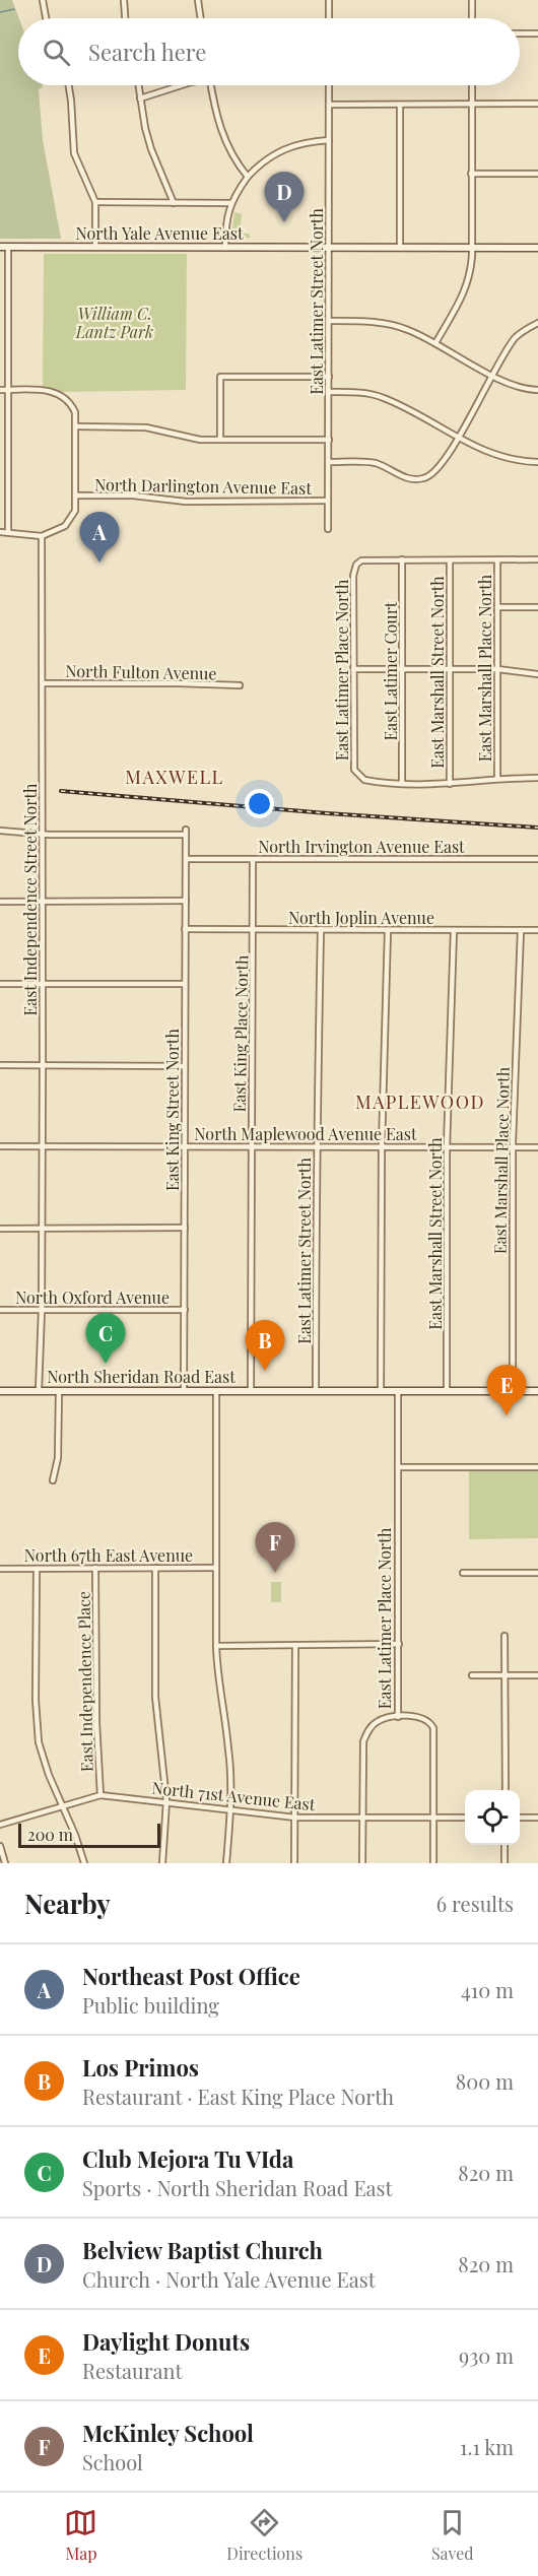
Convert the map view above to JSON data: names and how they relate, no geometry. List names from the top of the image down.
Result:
{
  "streets": {
    "main road": ["North Yale Avenue East", "North Sheridan Road East"],
    "street": [
      "East Latimer Street North",
      "North Darlington Avenue East",
      "East Marshall Place North",
      "East Latimer Place North",
      "East Latimer Court",
      "North Fulton Avenue",
      "East Marshall Street North",
      "North Irvington Avenue East",
      "East Independence Street North",
      "North Joplin Avenue",
      "East King Place North",
      "East King Street North",
      "North Maplewood Avenue East",
      "North Oxford Avenue",
      "North 67th East Avenue",
      "East Independence Place",
      "North 71st Avenue East"
    ]
  },
  "crossings": [
    ["North Yale Avenue East", "East Latimer Street North"],
    ["East Latimer Street North", "North Darlington Avenue East"],
    ["East Latimer Street North", "North Joplin Avenue"],
    ["East Latimer Street North", "North Maplewood Avenue East"],
    ["East Latimer Street North", "North Sheridan Road East"],
    ["East Marshall Place North", "North Joplin Avenue"],
    ["East Marshall Place North", "North Maplewood Avenue East"],
    ["East Marshall Place North", "North Sheridan Road East"],
    ["East Latimer Place North", "East Latimer Court"],
    ["East Latimer Place North", "North Sheridan Road East"],
    ["East Latimer Place North", "North 71st Avenue East"],
    ["North Fulton Avenue", "East Independence Street North"],
    ["East Marshall Street North", "North Joplin Avenue"],
    ["East Marshall Street North", "North Maplewood Avenue East"],
    ["East Marshall Street North", "North Sheridan Road East"],
    ["North Irvington Avenue East", "East King Place North"],
    ["North Irvington Avenue East", "East King Street North"],
    ["East Independence Street North", "East King Street North"],
    ["East Independence Street North", "North Maplewood Avenue East"],
    ["East Independence Street North", "North Oxford Avenue"],
    ["East Independence Street North", "North Sheridan Road East"],
    ["North Joplin Avenue", "East King Place North"],
    ["North Joplin Avenue", "East King Street North"],
    ["East King Place North", "North Maplewood Avenue East"],
    ["East King Place North", "North Sheridan Road East"],
    ["East King Street North", "North Maplewood Avenue East"],
    ["East King Street North", "North Oxford Avenue"],
    ["East King Street North", "North Sheridan Road East"],
    ["North 67th East Avenue", "East Independence Place"],
    ["East Independence Place", "North 71st Avenue East"]
  ],
  "districts": ["MAXWELL", "MAPLEWOOD"],
  "parks": ["William C. Lantz Park"],
  "scale_bar": "200 m",
  "page": {
    "search": "Search here",
    "pins": [
      "D",
      "A",
      "C",
      "B",
      "E",
      "F"
    ],
    "scale": "200 m",
    "heading": ["Nearby", "6 results"],
    "list": [
      {
        "mark": "A",
        "name": "Northeast Post Office",
        "note": "Public building",
        "value": "410 m"
      },
      {
        "mark": "B",
        "name": "Los Primos",
        "note": "Restaurant · East King Place North",
        "value": "800 m"
      },
      {
        "mark": "C",
        "name": "Club Mejora Tu VIda",
        "note": "Sports · North Sheridan Road East",
        "value": "820 m"
      },
      {
        "mark": "D",
        "name": "Belview Baptist Church",
        "note": "Church · North Yale Avenue East",
        "value": "820 m"
      },
      {
        "mark": "E",
        "name": "Daylight Donuts",
        "note": "Restaurant",
        "value": "930 m"
      },
      {
        "mark": "F",
        "name": "McKinley School",
        "note": "School",
        "value": "1.1 km"
      }
    ],
    "nav": ["Map", "Directions", "Saved"]
  }
}
